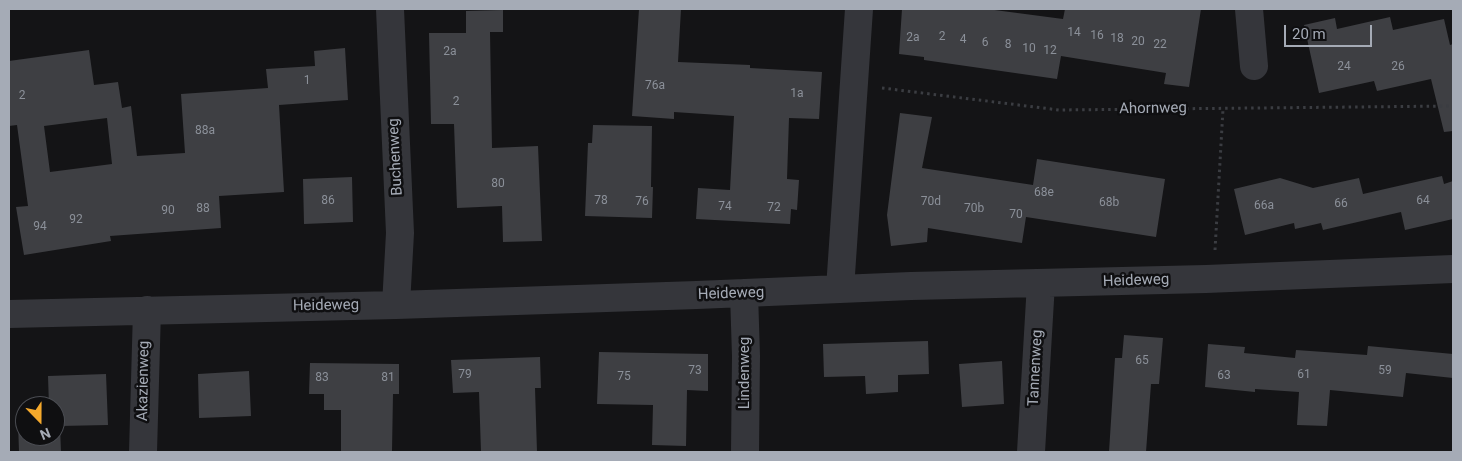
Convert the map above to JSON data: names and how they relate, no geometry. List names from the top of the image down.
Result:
{
  "streets": {
    "street": [
      "Buchenweg",
      "Heideweg",
      "Tannenweg",
      "Lindenweg",
      "Akazienweg"
    ],
    "path": ["Ahornweg"]
  },
  "crossings": [
    ["Buchenweg", "Heideweg"],
    ["Heideweg", "Tannenweg"],
    ["Heideweg", "Lindenweg"],
    ["Heideweg", "Akazienweg"]
  ],
  "house_numbers": [
    "14",
    "16",
    "2",
    "2a",
    "18",
    "4",
    "20",
    "6",
    "8",
    "22",
    "10",
    "12",
    "2a",
    "24",
    "26",
    "1",
    "76a",
    "1a",
    "2",
    "2",
    "88a",
    "80",
    "68e",
    "86",
    "78",
    "64",
    "76",
    "70d",
    "68b",
    "66",
    "66a",
    "74",
    "72",
    "88",
    "70b",
    "90",
    "70",
    "92",
    "94",
    "65",
    "73",
    "59",
    "79",
    "61",
    "63",
    "75",
    "83",
    "81"
  ],
  "scale_bar": "20 m",
  "north": "bottom"
}
